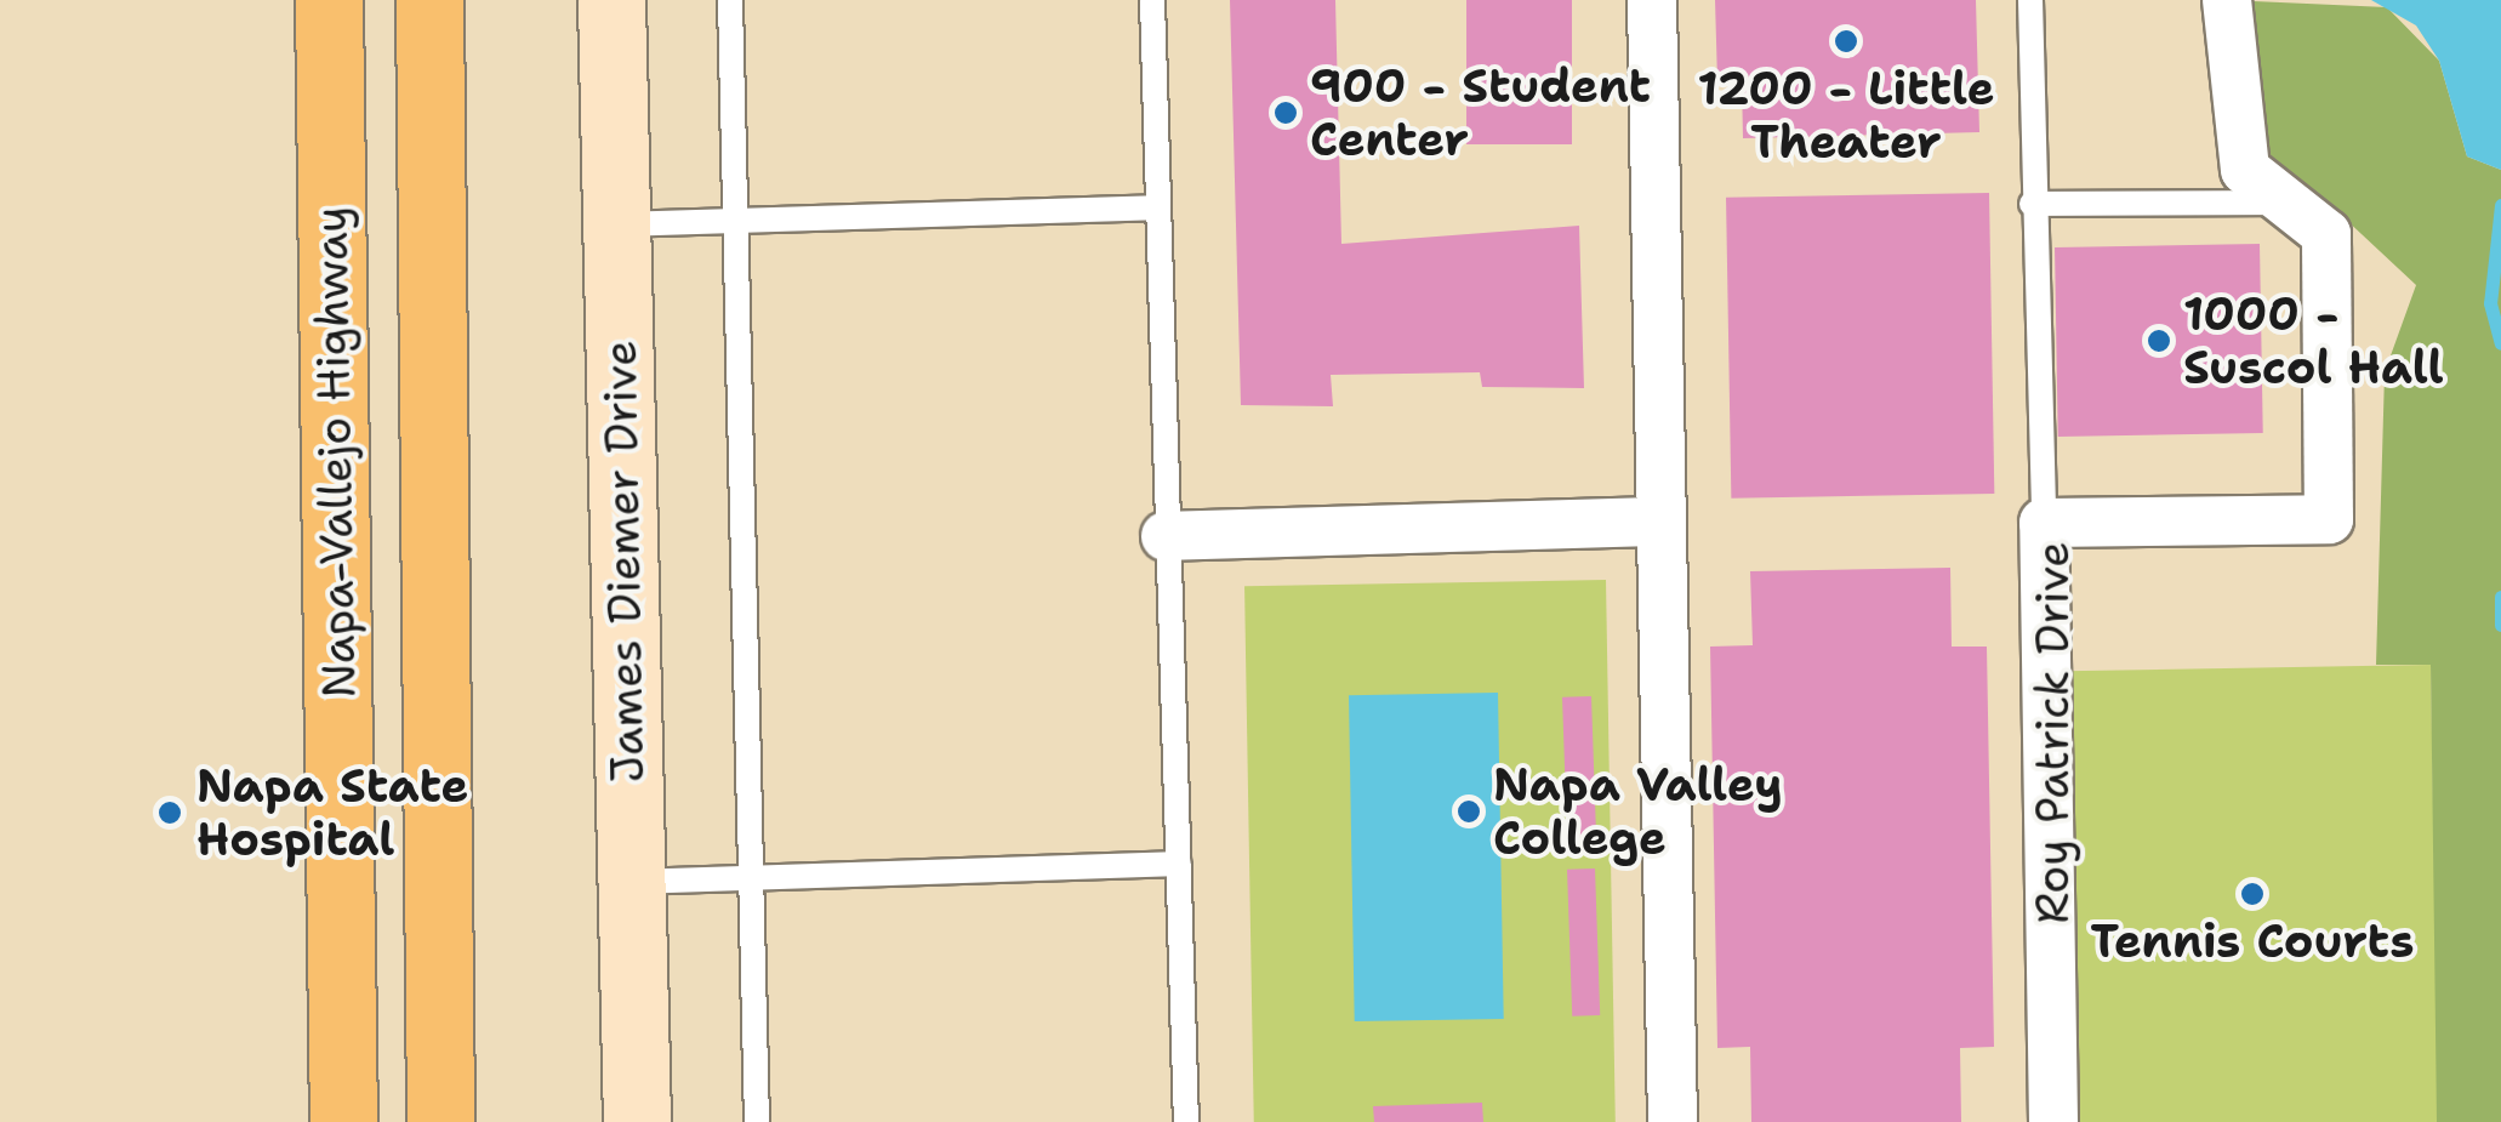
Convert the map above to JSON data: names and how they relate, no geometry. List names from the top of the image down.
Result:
{
  "streets": {
    "main road": ["Napa-Vallejo Highway"],
    "street": ["James Diemer Drive", "Roy Patrick Drive"]
  },
  "places": [
    "1200 - Little Theater",
    "900 - Student Center",
    "1000 - Suscol Hall",
    "Napa Valley College",
    "Napa State Hospital",
    "Tennis Courts"
  ]
}
